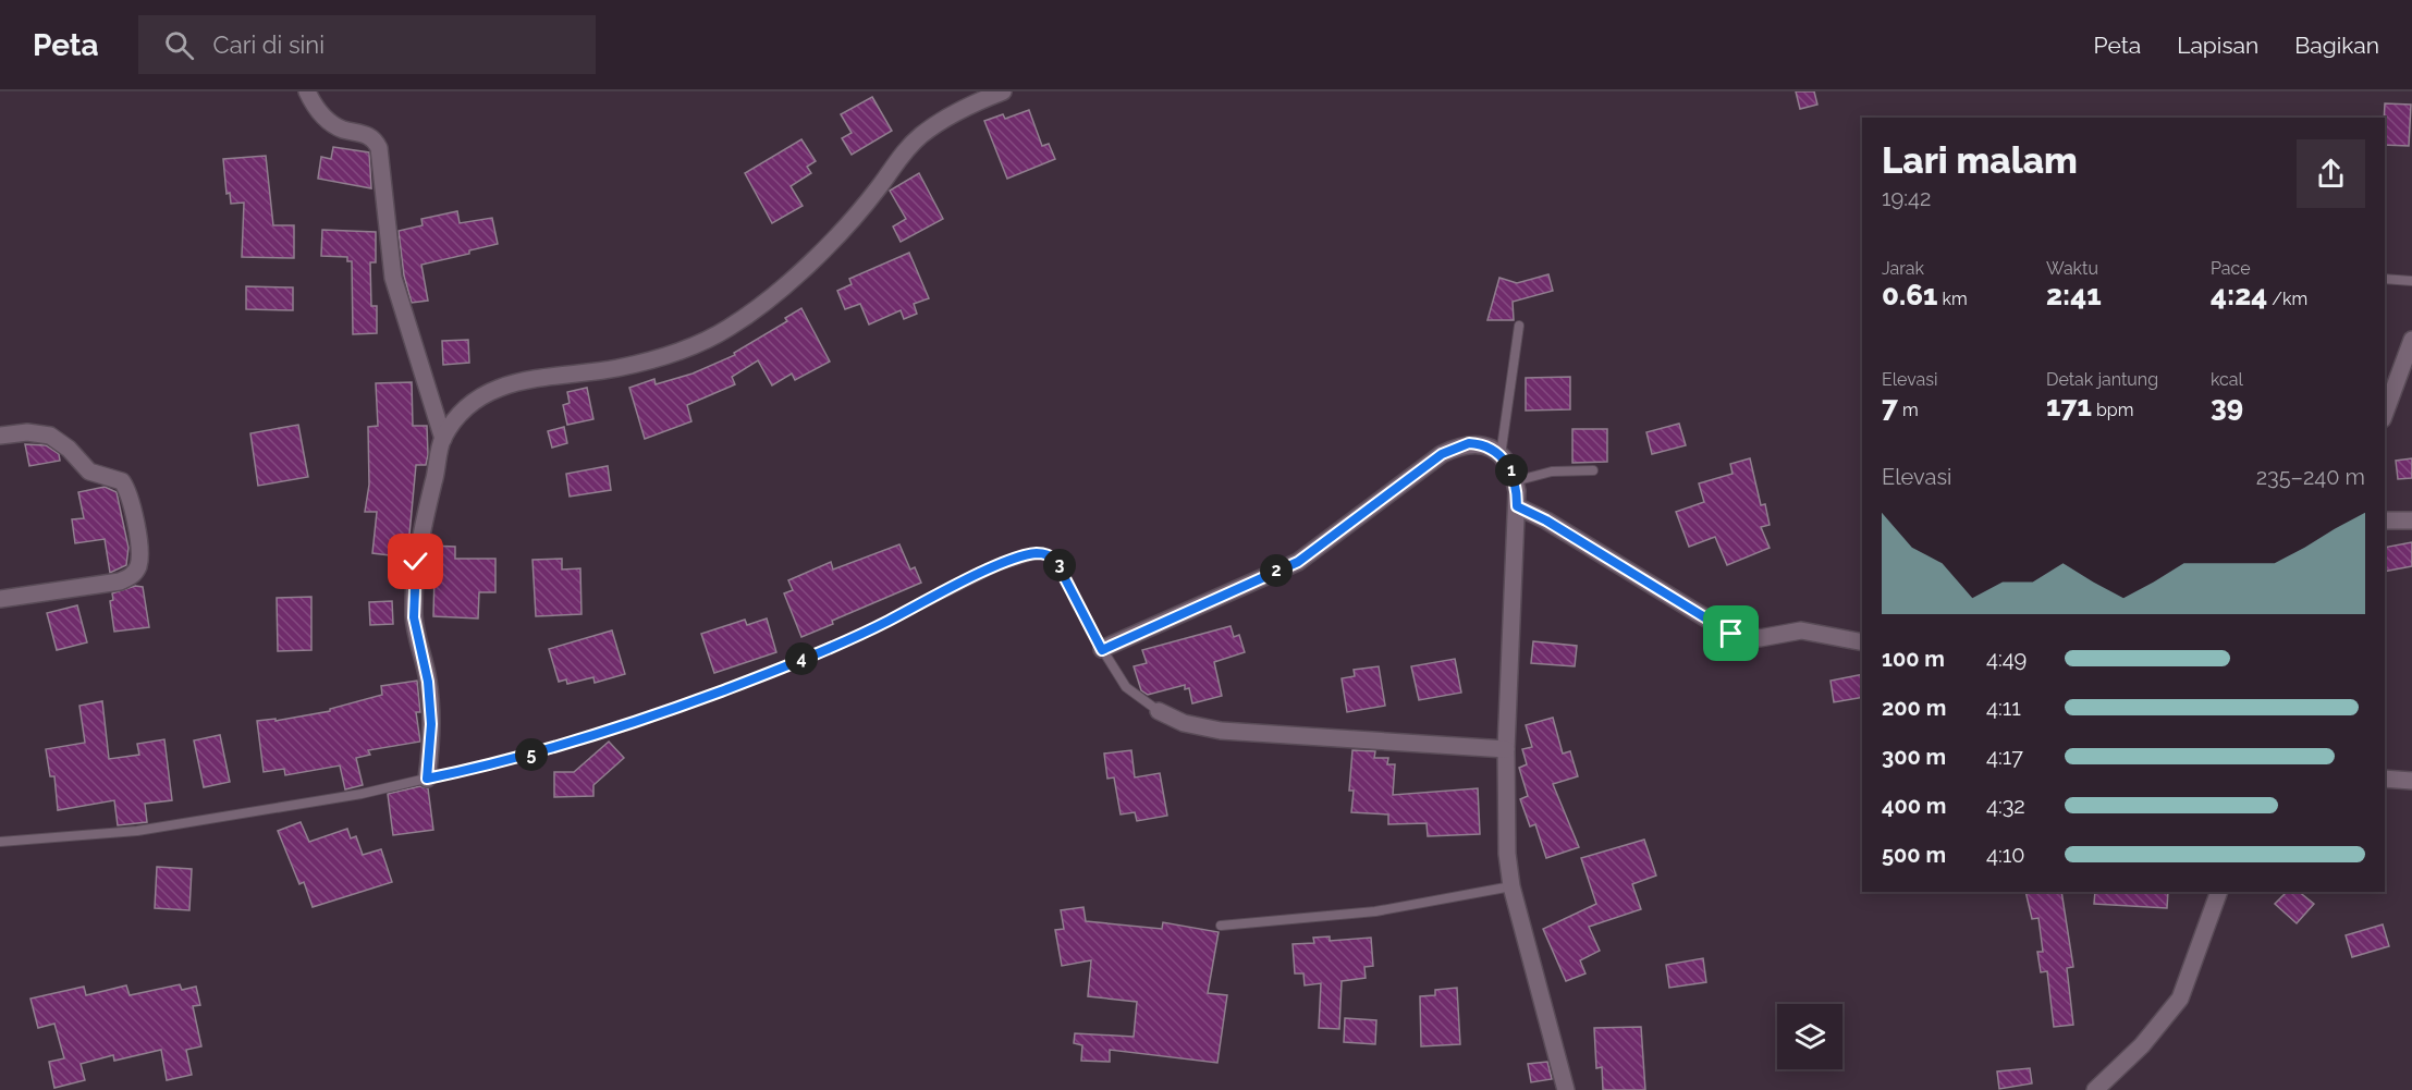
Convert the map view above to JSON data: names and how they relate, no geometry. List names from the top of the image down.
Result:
{
  "page": {
    "header": "Peta",
    "search": "Cari di sini",
    "nav": ["Peta", "Lapisan", "Bagikan"],
    "heading": ["Lari malam", "19:42"],
    "stats": [
      ["Jarak", "0.61 km"],
      ["Waktu", "2:41"],
      ["Pace", "4:24 /km"],
      ["Elevasi", "7 m"],
      ["Detak jantung", "171 bpm"],
      ["kcal", "39"]
    ],
    "chart": ["Elevasi", "235–240 m"],
    "pins": [
      "1",
      "3",
      "2",
      "4",
      "5"
    ],
    "list": [
      {
        "name": "100 m",
        "note": "4:49"
      },
      {
        "name": "200 m",
        "note": "4:11"
      },
      {
        "name": "300 m",
        "note": "4:17"
      },
      {
        "name": "400 m",
        "note": "4:32"
      },
      {
        "name": "500 m",
        "note": "4:10"
      }
    ]
  }
}
